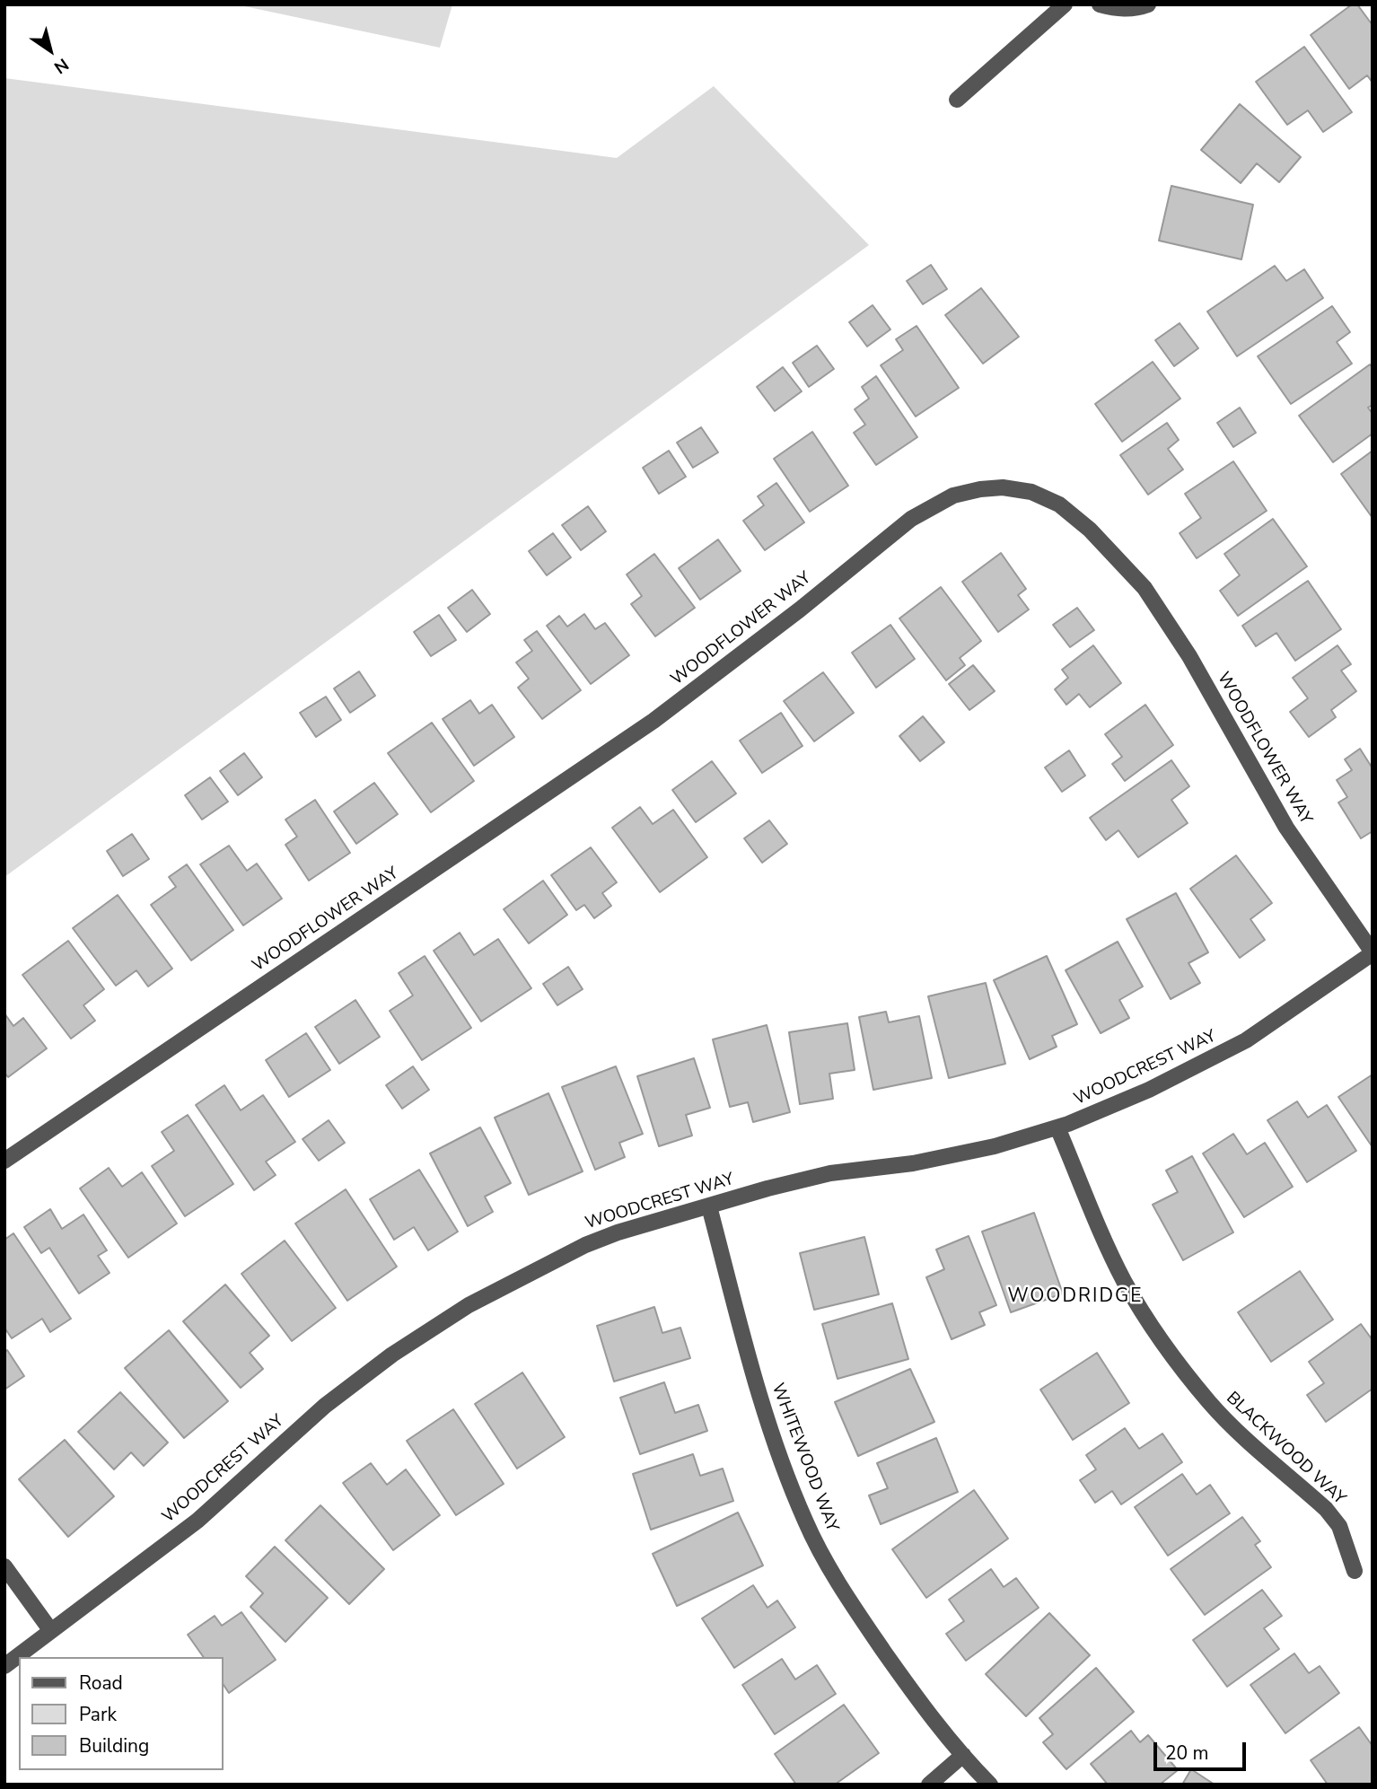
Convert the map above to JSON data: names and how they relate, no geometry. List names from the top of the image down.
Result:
{
  "streets": {
    "street": [
      "WOODFLOWER WAY",
      "WOODCREST WAY",
      "BLACKWOOD WAY",
      "WHITEWOOD WAY"
    ]
  },
  "crossings": [
    ["WOODFLOWER WAY", "WOODCREST WAY"],
    ["WOODCREST WAY", "BLACKWOOD WAY"],
    ["WOODCREST WAY", "WHITEWOOD WAY"]
  ],
  "districts": ["WOODRIDGE"],
  "legend": ["Road", "Park", "Building"],
  "scale_bar": "20 m",
  "north": "bottom right"
}
